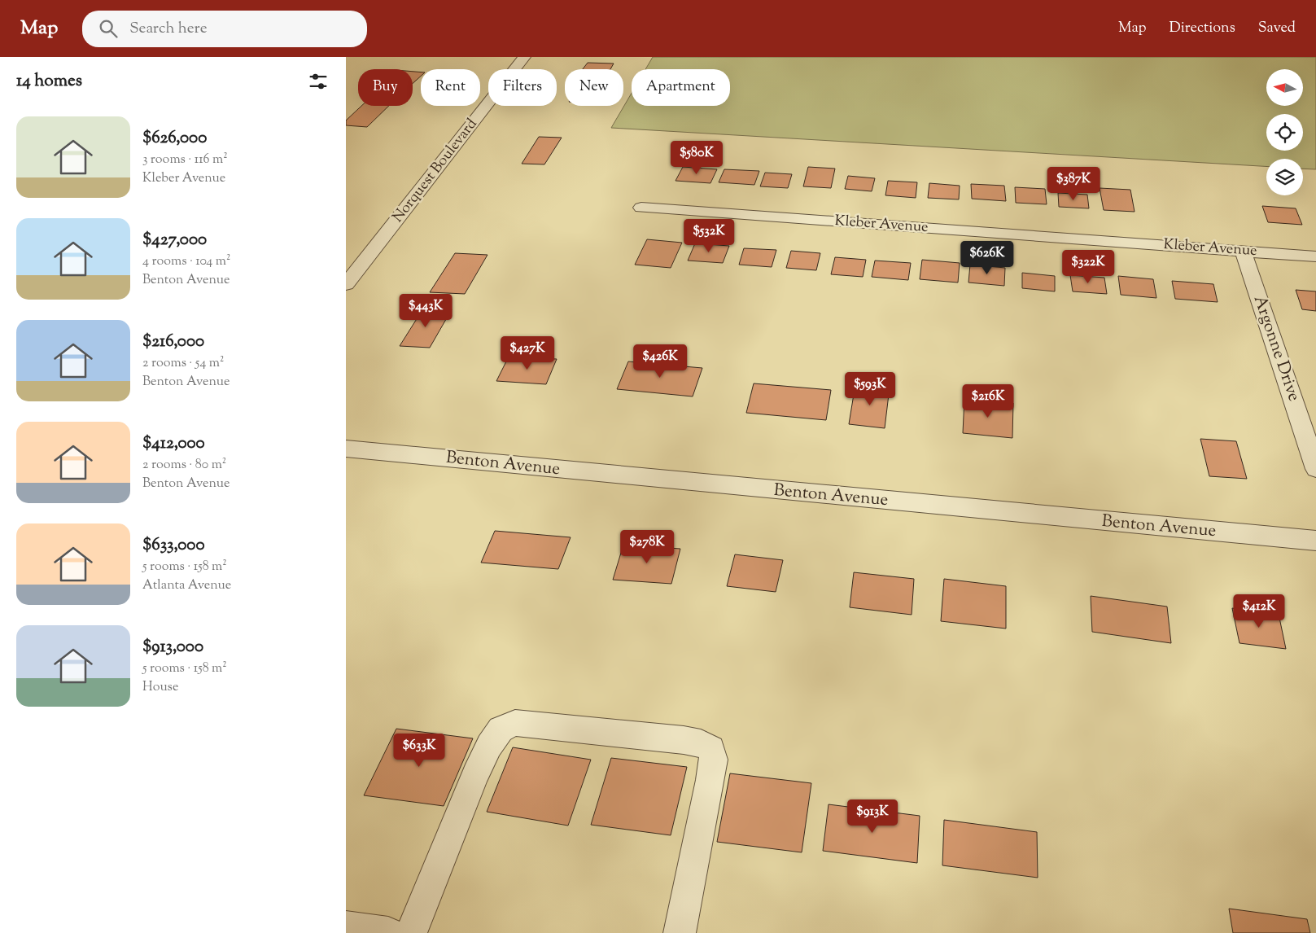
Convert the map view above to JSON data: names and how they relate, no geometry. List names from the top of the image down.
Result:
{
  "streets": {
    "street": [
      "Norquest Boulevard",
      "Kleber Avenue",
      "Argonne Drive",
      "Benton Avenue"
    ]
  },
  "crossings": [
    ["Kleber Avenue", "Argonne Drive"]
  ],
  "north": "left",
  "page": {
    "header": "Map",
    "search": "Search here",
    "nav": ["Map", "Directions", "Saved"],
    "heading": "14 homes",
    "chip": [
      "Buy",
      "Rent",
      "Filters",
      "New",
      "Apartment"
    ],
    "list": [
      {
        "name": "$626,000",
        "note": "3 rooms · 116 m² · Kleber Avenue"
      },
      {
        "name": "$427,000",
        "note": "4 rooms · 104 m² · Benton Avenue"
      },
      {
        "name": "$216,000",
        "note": "2 rooms · 54 m² · Benton Avenue"
      },
      {
        "name": "$412,000",
        "note": "2 rooms · 80 m² · Benton Avenue"
      },
      {
        "name": "$633,000",
        "note": "5 rooms · 158 m² · Atlanta Avenue"
      },
      {
        "name": "$913,000",
        "note": "5 rooms · 158 m² · House"
      }
    ],
    "price": [
      "$580K",
      "$387K",
      "$532K",
      "$626K",
      "$322K",
      "$443K",
      "$427K",
      "$426K",
      "$593K",
      "$216K",
      "$278K",
      "$412K",
      "$633K",
      "$913K"
    ]
  }
}
